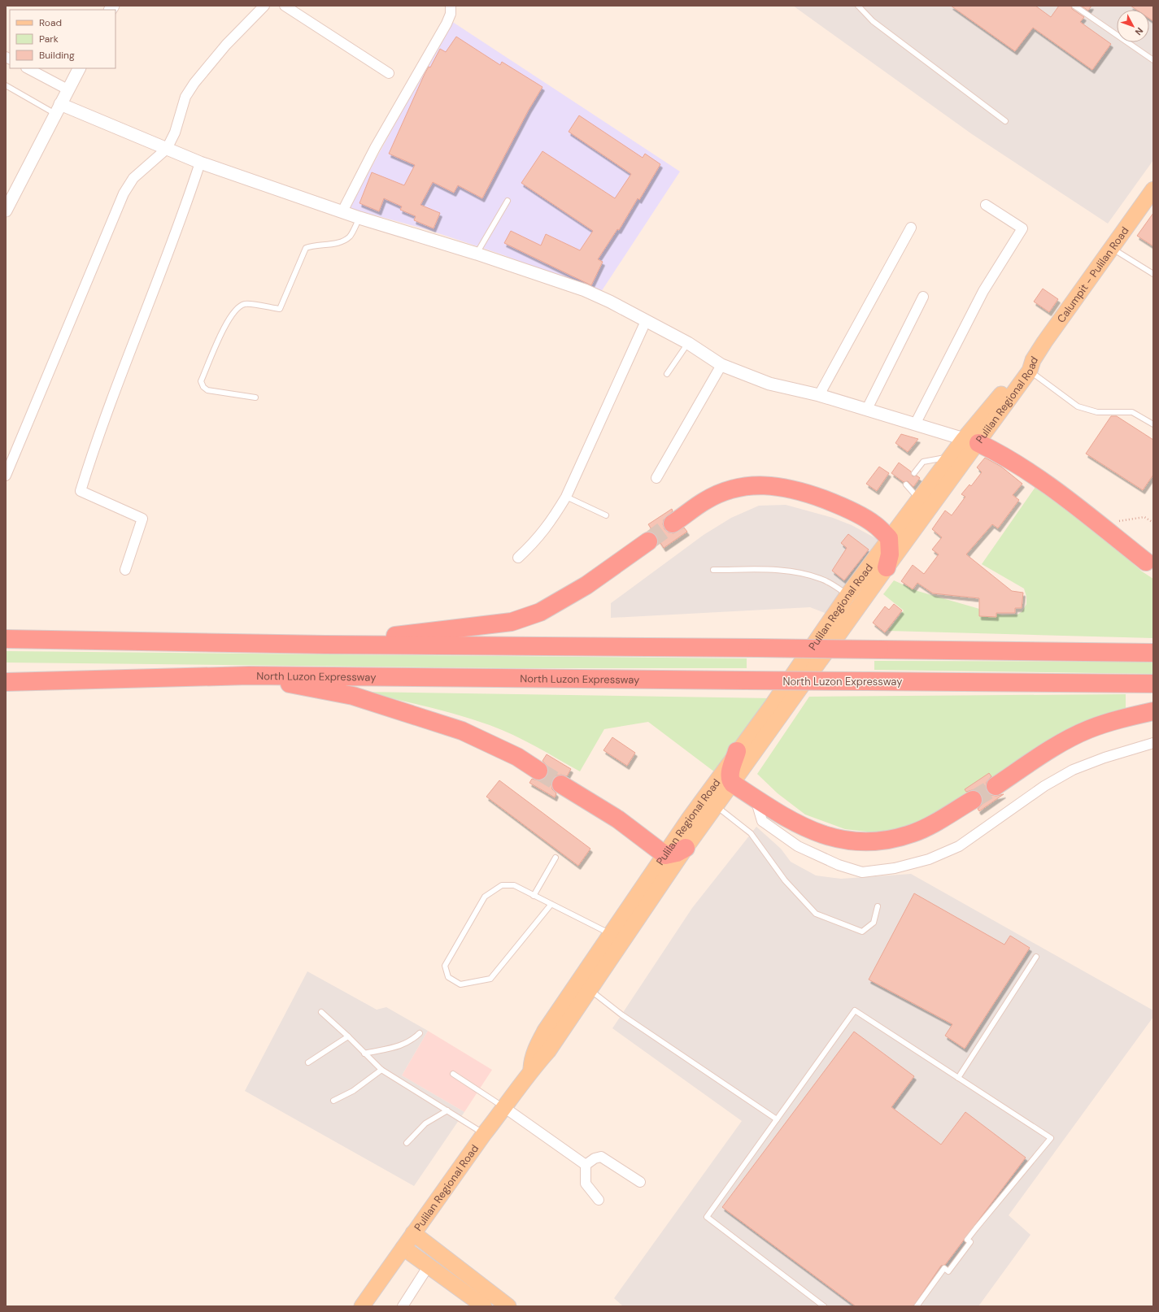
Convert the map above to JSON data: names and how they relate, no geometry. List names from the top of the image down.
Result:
{
  "streets": {
    "highway": ["North Luzon Expressway"],
    "main road": ["Calumpit - Pulilan Road", "Pulilan Regional Road"]
  },
  "crossings": [
    ["Calumpit - Pulilan Road", "Pulilan Regional Road"]
  ],
  "legend": ["Road", "Park", "Building"],
  "north": "bottom right"
}
